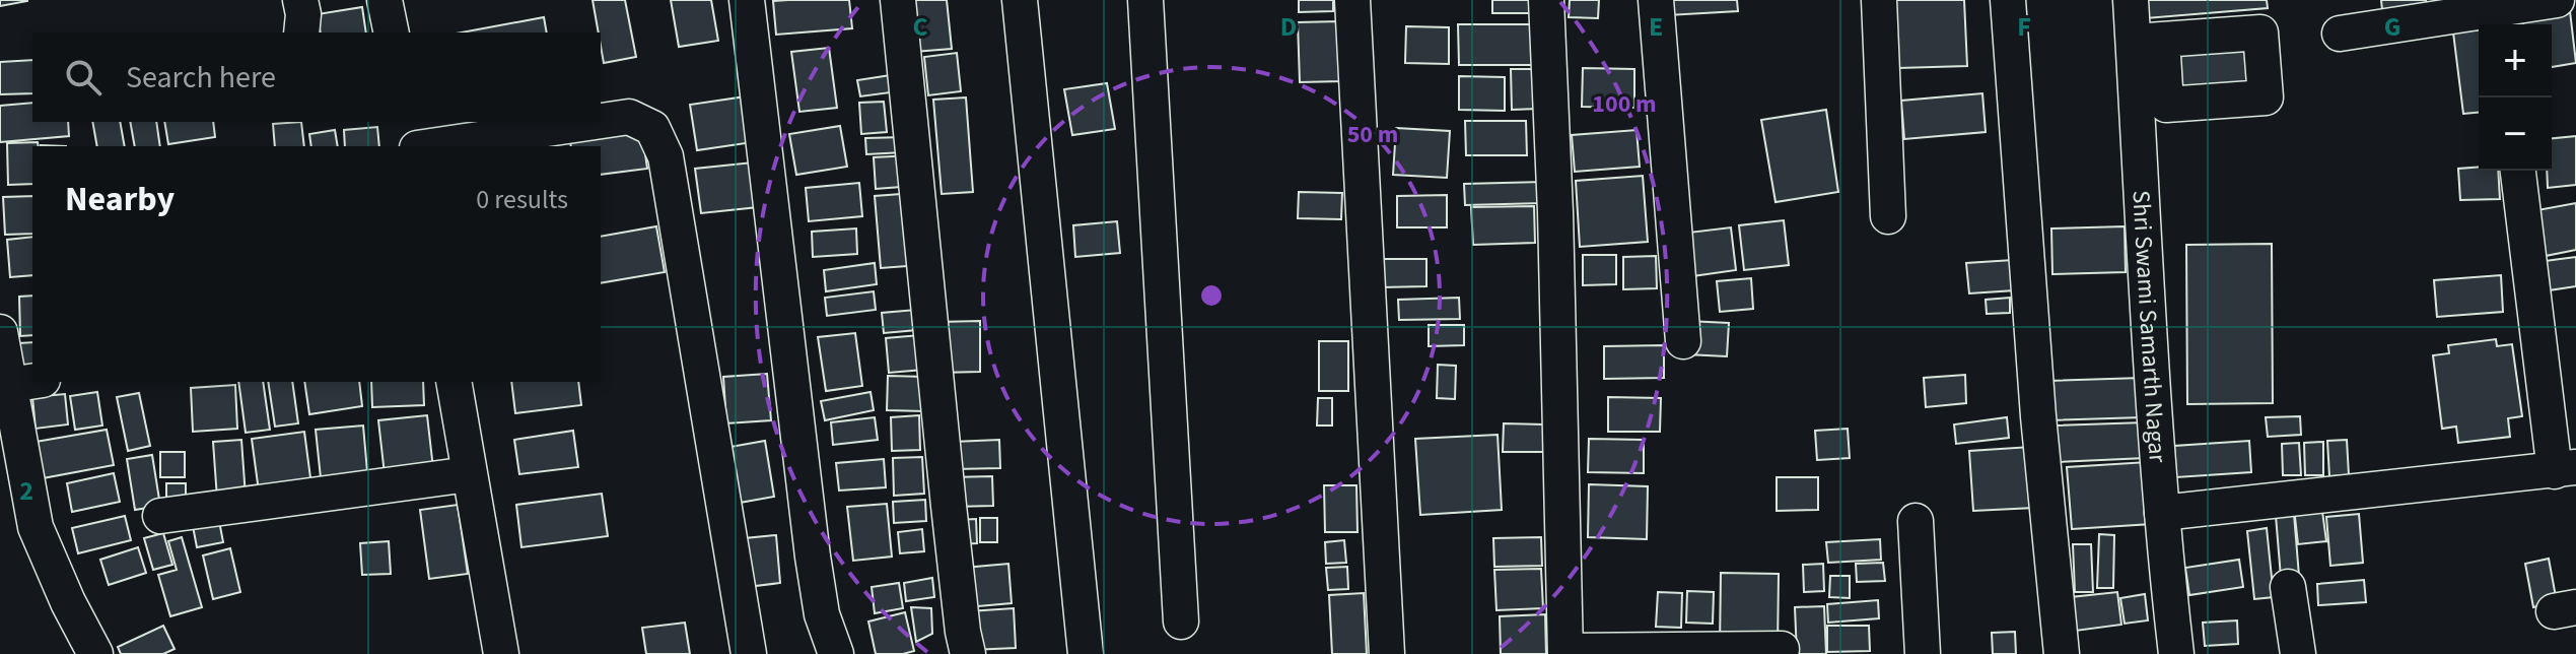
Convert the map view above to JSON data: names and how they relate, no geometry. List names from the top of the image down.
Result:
{
  "streets": {
    "street": ["Shri Swami Samarth Nagar"]
  },
  "page": {
    "map_buttons": ["+", "−"],
    "search": "Search here",
    "heading": ["Nearby", "0 results"]
  },
  "grid": {
    "columns": [
      "C",
      "D",
      "E",
      "F",
      "G"
    ],
    "rows": ["2"]
  },
  "rings": ["100 m", "50 m"]
}
